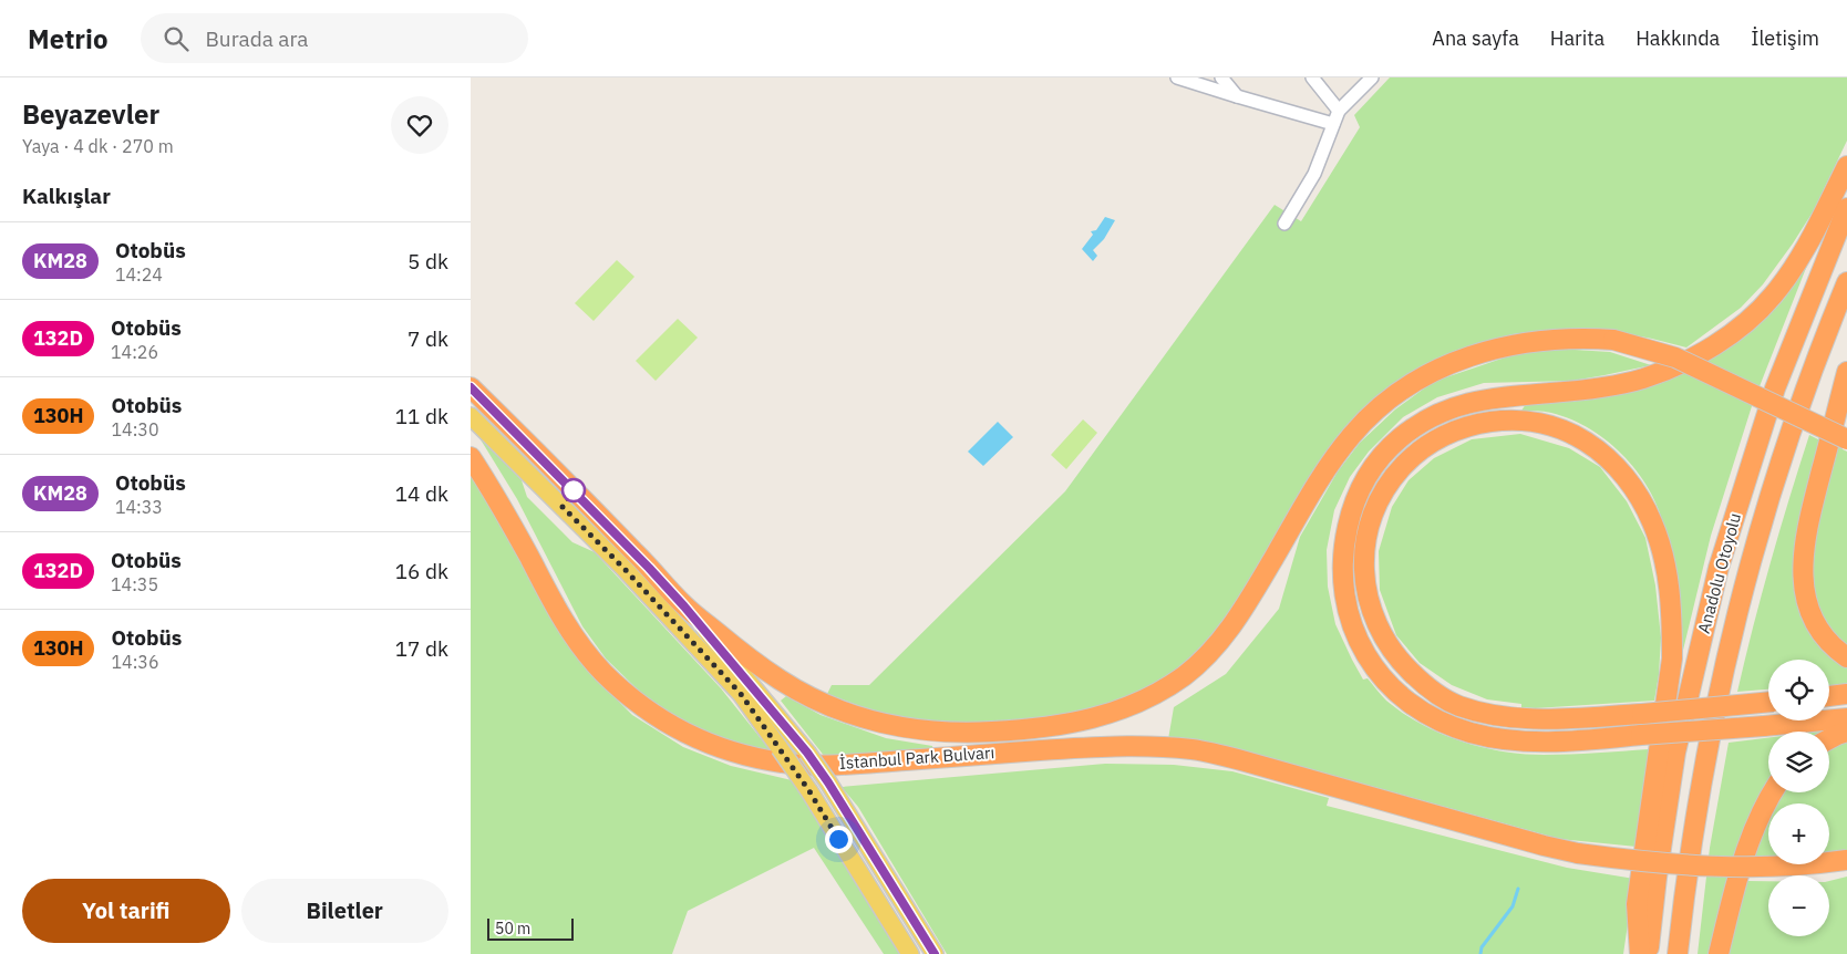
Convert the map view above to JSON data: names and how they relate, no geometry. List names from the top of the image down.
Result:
{
  "streets": {
    "highway": ["Anadolu Otoyolu", "İstanbul Park Bulvarı"]
  },
  "lines": ["bus line KM28"],
  "scale_bar": "50 m",
  "page": {
    "header": "Metrio",
    "search": "Burada ara",
    "nav": [
      "Ana sayfa",
      "Harita",
      "Hakkında",
      "İletişim"
    ],
    "heading": [
      ["Beyazevler", "Yaya · 4 dk · 270 m"],
      "Kalkışlar"
    ],
    "list": [
      {
        "mark": "KM28",
        "name": "Otobüs",
        "note": "14:24",
        "value": "5 dk"
      },
      {
        "mark": "132D",
        "name": "Otobüs",
        "note": "14:26",
        "value": "7 dk"
      },
      {
        "mark": "130H",
        "name": "Otobüs",
        "note": "14:30",
        "value": "11 dk"
      },
      {
        "mark": "KM28",
        "name": "Otobüs",
        "note": "14:33",
        "value": "14 dk"
      },
      {
        "mark": "132D",
        "name": "Otobüs",
        "note": "14:35",
        "value": "16 dk"
      },
      {
        "mark": "130H",
        "name": "Otobüs",
        "note": "14:36",
        "value": "17 dk"
      }
    ],
    "map_buttons": ["+", "−"],
    "buttons": ["Yol tarifi", "Biletler"],
    "scale": "50 m"
  }
}
